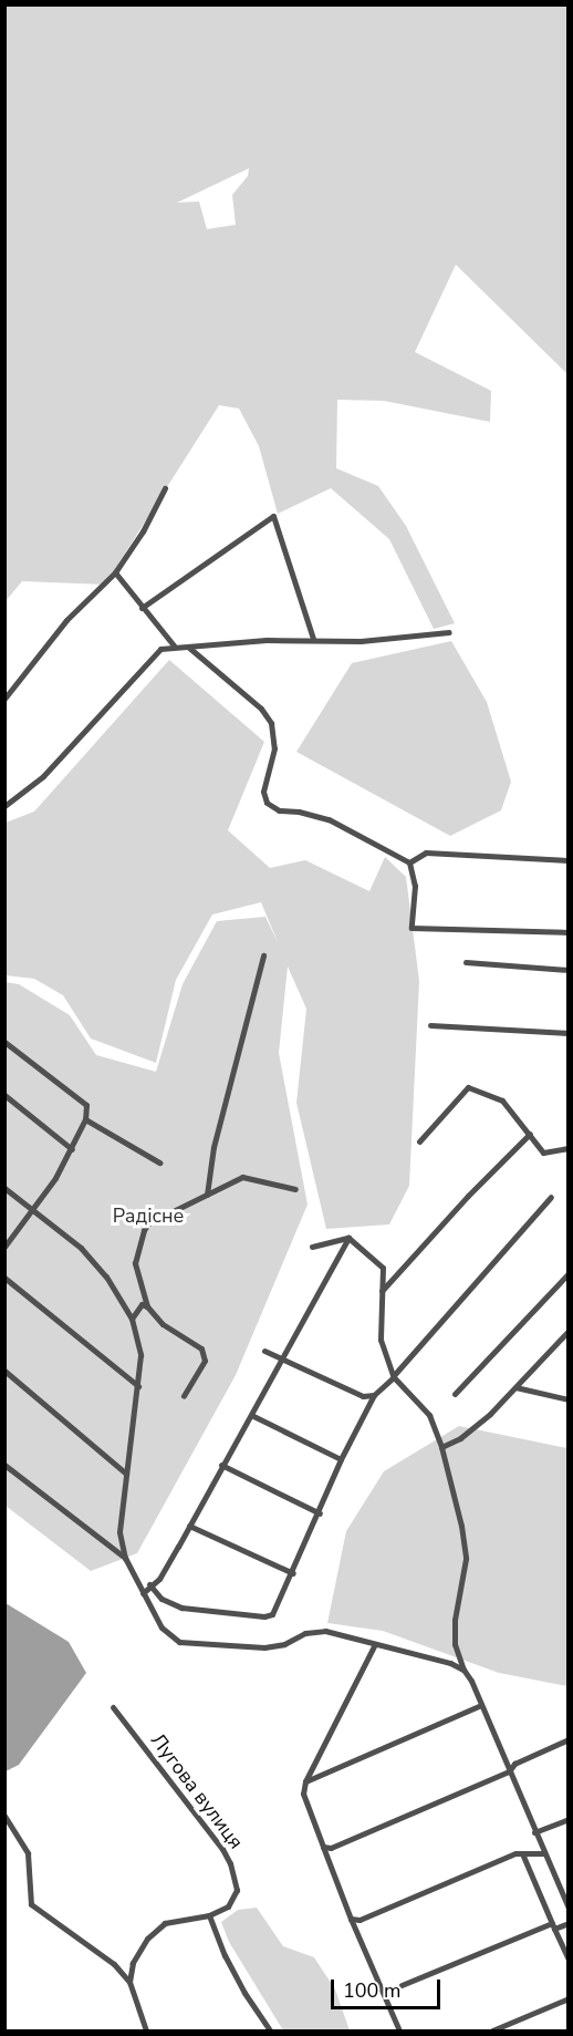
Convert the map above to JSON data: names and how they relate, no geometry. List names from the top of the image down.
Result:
{
  "streets": {
    "street": ["Лугова вулиця"]
  },
  "parks": ["Радісне"],
  "scale_bar": "100 m"
}
